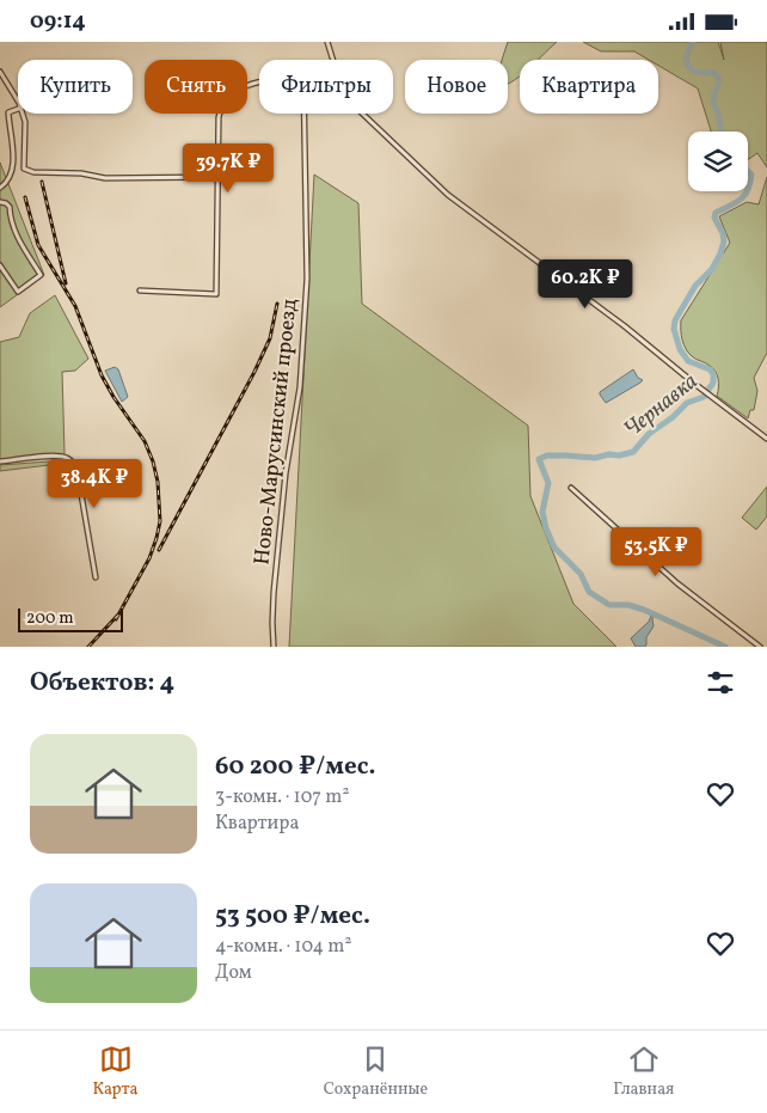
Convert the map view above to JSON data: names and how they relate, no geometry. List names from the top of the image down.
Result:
{
  "streets": {
    "street": ["Ново-Марусинский проезд"]
  },
  "water": ["Чернавка"],
  "scale_bar": "200 m",
  "page": {
    "status": "09:14",
    "chip": [
      "Купить",
      "Снять",
      "Фильтры",
      "Новое",
      "Квартира"
    ],
    "price": [
      "39.7K ₽",
      "60.2K ₽",
      "38.4K ₽",
      "53.5K ₽"
    ],
    "scale": "200 m",
    "heading": "Объектов: 4",
    "list": [
      {
        "name": "60 200 ₽/мес.",
        "note": "3-комн. · 107 m² · Квартира"
      },
      {
        "name": "53 500 ₽/мес.",
        "note": "4-комн. · 104 m² · Дом"
      }
    ],
    "tabs": ["Карта", "Сохранённые", "Главная"]
  }
}
